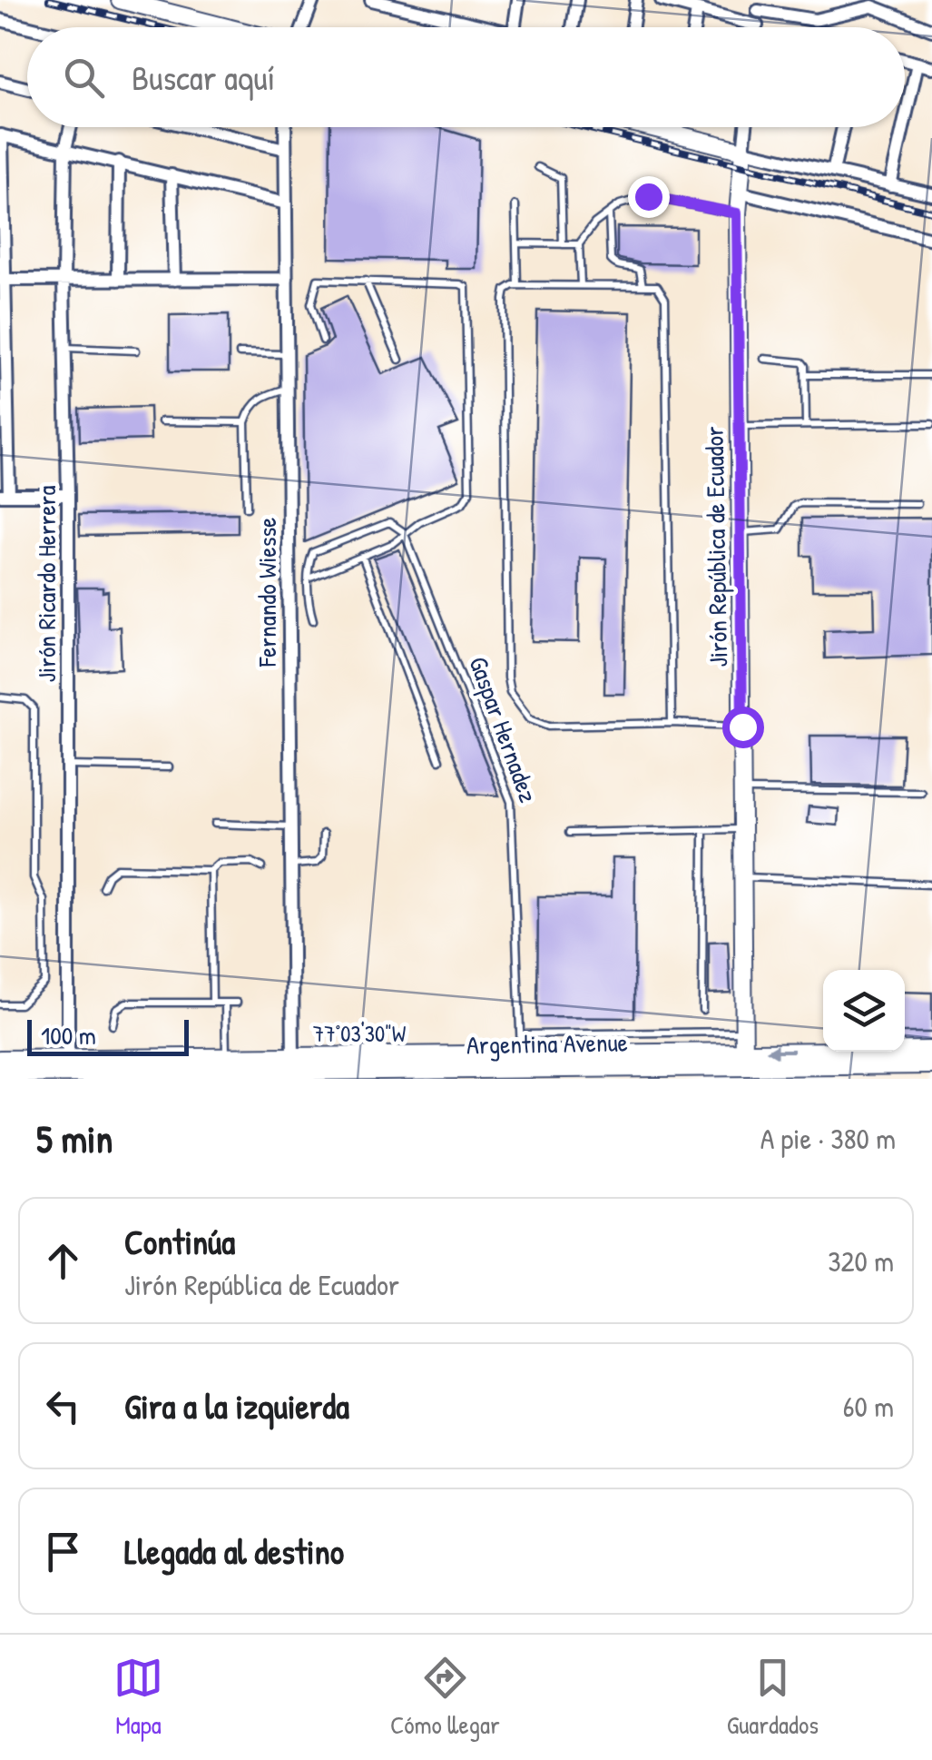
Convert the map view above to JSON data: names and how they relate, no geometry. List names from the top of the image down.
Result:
{
  "streets": {
    "main road": ["Jirón República de Ecuador", "Argentina Avenue"],
    "street": ["Jirón Ricardo Herrera", "Fernando Wiesse"],
    "lane": ["Gaspar Hernadez"]
  },
  "crossings": [
    ["Jirón República de Ecuador", "Argentina Avenue"],
    ["Jirón Ricardo Herrera", "Argentina Avenue"],
    ["Fernando Wiesse", "Argentina Avenue"],
    ["Gaspar Hernadez", "Argentina Avenue"]
  ],
  "scale_bar": "100 m",
  "page": {
    "search": "Buscar aquí",
    "scale": "100 m",
    "heading": ["5 min", "A pie · 380 m"],
    "list": [
      ["Continúa", "Jirón República de Ecuador", "320 m"],
      ["Gira a la izquierda", "60 m"],
      "Llegada al destino"
    ],
    "nav": ["Mapa", "Cómo llegar", "Guardados"]
  },
  "coordinates": ["77°03'30\"W"]
}
